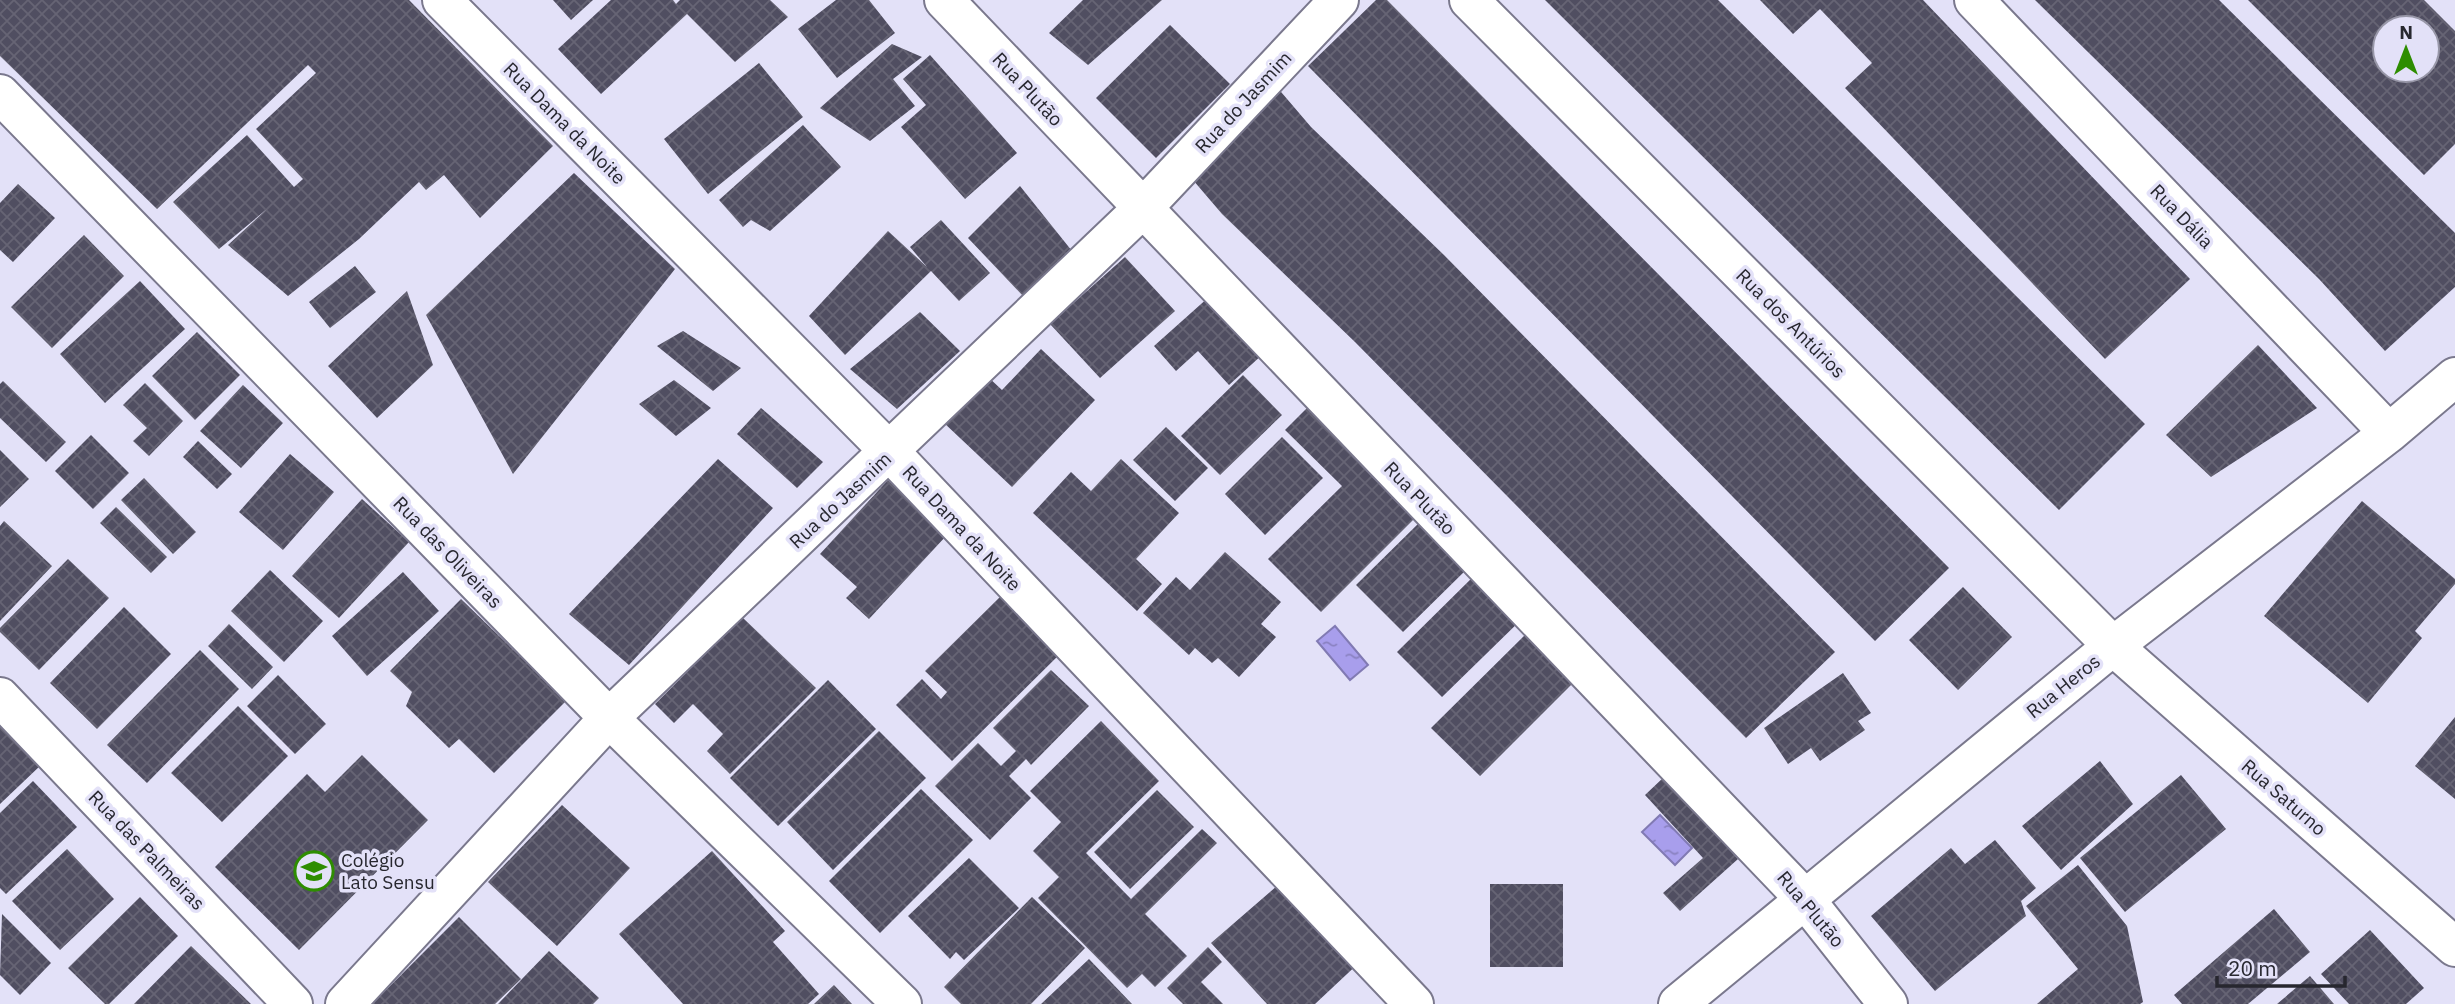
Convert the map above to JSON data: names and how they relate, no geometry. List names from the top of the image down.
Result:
{
  "streets": {
    "street": [
      "Rua Plutão",
      "Rua do Jasmim",
      "Rua Dama da Noite",
      "Rua Dália",
      "Rua dos Antúrios",
      "Rua das Oliveiras",
      "Rua Heros",
      "Rua Saturno",
      "Rua das Palmeiras"
    ]
  },
  "crossings": [
    ["Rua Plutão", "Rua do Jasmim"],
    ["Rua Plutão", "Rua Heros"],
    ["Rua do Jasmim", "Rua Dama da Noite"],
    ["Rua do Jasmim", "Rua das Oliveiras"],
    ["Rua Dália", "Rua Heros"],
    ["Rua dos Antúrios", "Rua Heros"],
    ["Rua dos Antúrios", "Rua Saturno"],
    ["Rua Heros", "Rua Saturno"]
  ],
  "places": {
    "school or university": ["Colégio Lato Sensu"]
  },
  "scale_bar": "20 m",
  "north": "top"
}
